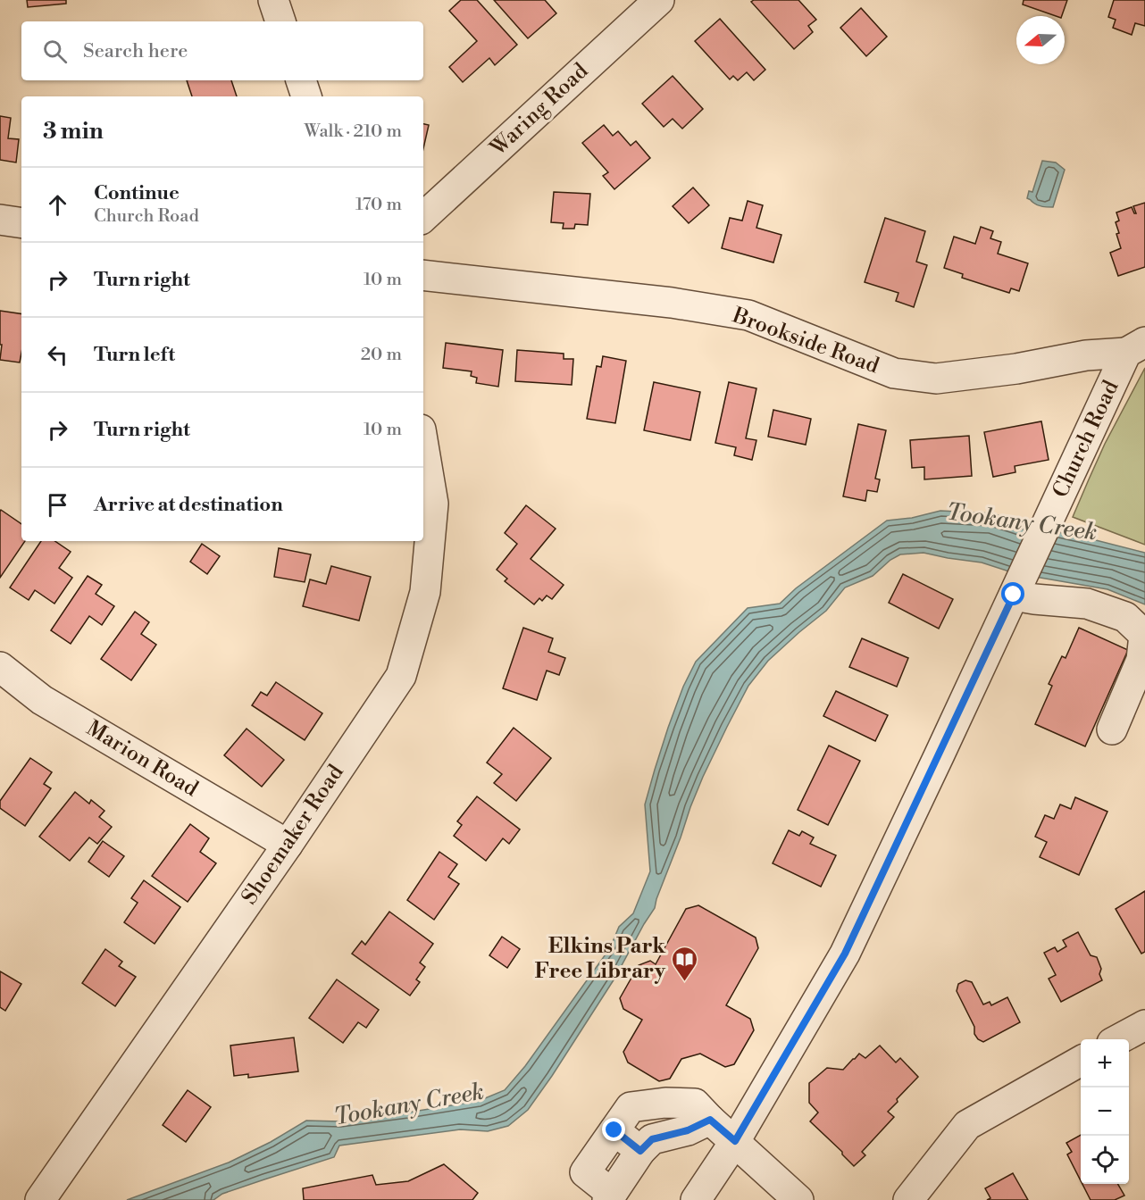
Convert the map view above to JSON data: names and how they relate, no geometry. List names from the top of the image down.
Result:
{
  "streets": {
    "street": [
      "Waring Road",
      "Brookside Road",
      "Church Road",
      "Marion Road",
      "Shoemaker Road"
    ]
  },
  "crossings": [
    ["Brookside Road", "Church Road"],
    ["Marion Road", "Shoemaker Road"]
  ],
  "water": ["Tookany Creek"],
  "places": {
    "library": ["Elkins Park Free Library"]
  },
  "north": "left",
  "page": {
    "search": "Search here",
    "heading": ["3 min", "Walk · 210 m"],
    "list": [
      ["Continue", "Church Road", "170 m"],
      ["Turn right", "10 m"],
      ["Turn left", "20 m"],
      ["Turn right", "10 m"],
      "Arrive at destination"
    ],
    "map_buttons": ["+", "−"]
  }
}
